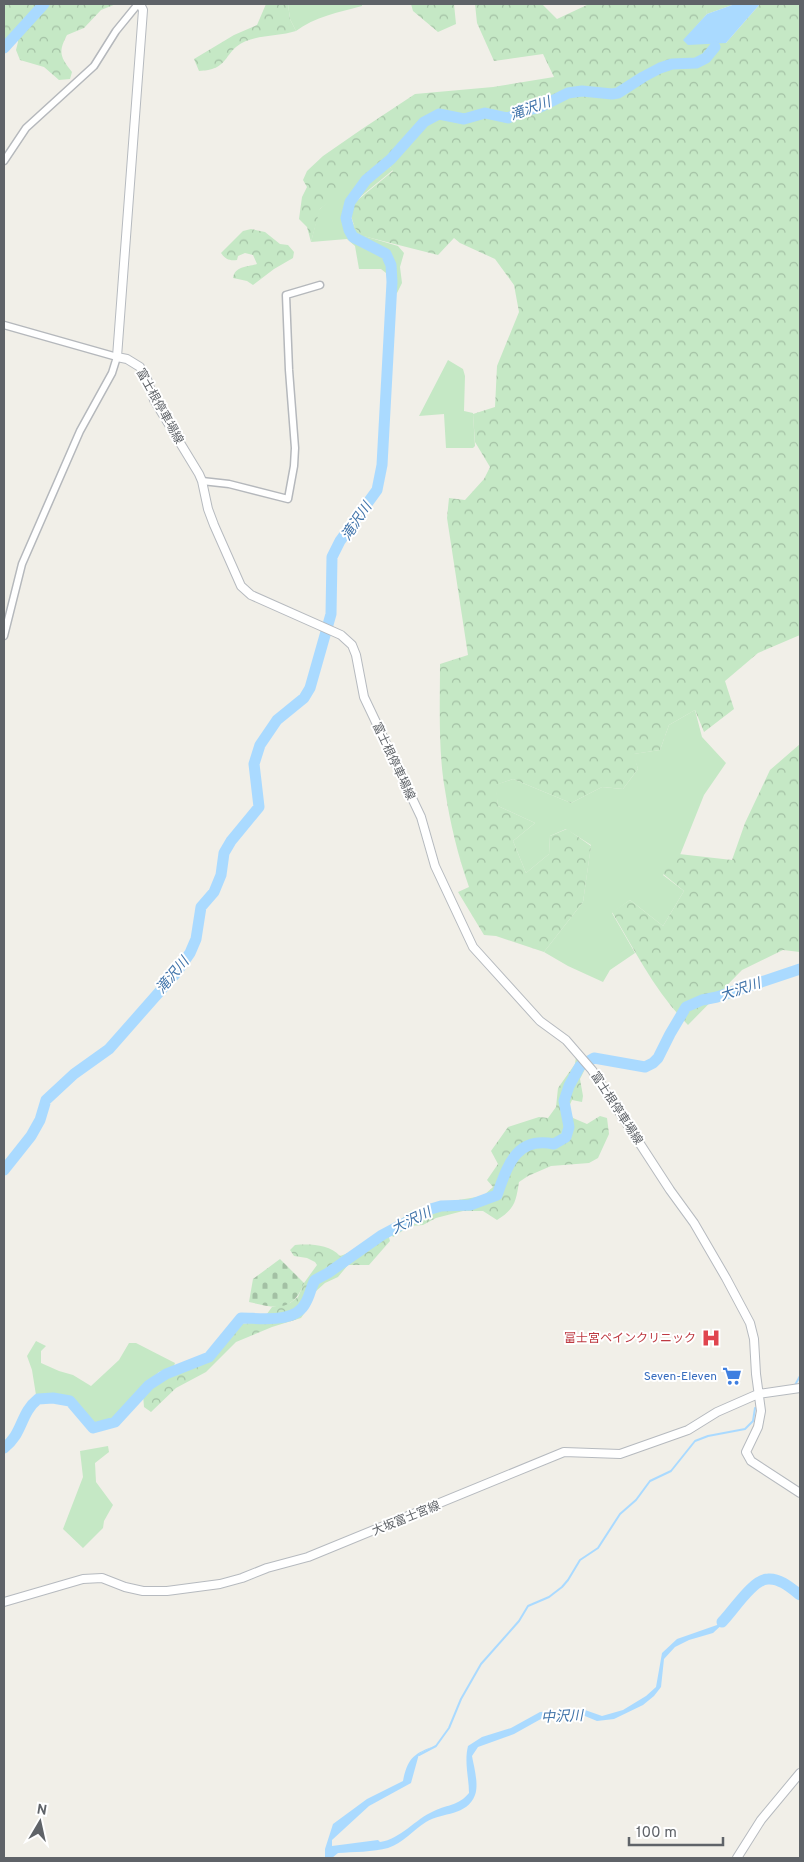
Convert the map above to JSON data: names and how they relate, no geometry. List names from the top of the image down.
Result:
{
  "streets": {
    "main road": ["富士根停車場線", "大坂富士宮線"]
  },
  "crossings": [
    ["富士根停車場線", "大坂富士宮線"]
  ],
  "water": ["滝沢川", "大沢川", "中沢川"],
  "places": {
    "hospital": ["富士宮ペインクリニック"],
    "supermarket": ["Seven-Eleven"]
  },
  "scale_bar": "100 m",
  "north": "top"
}
